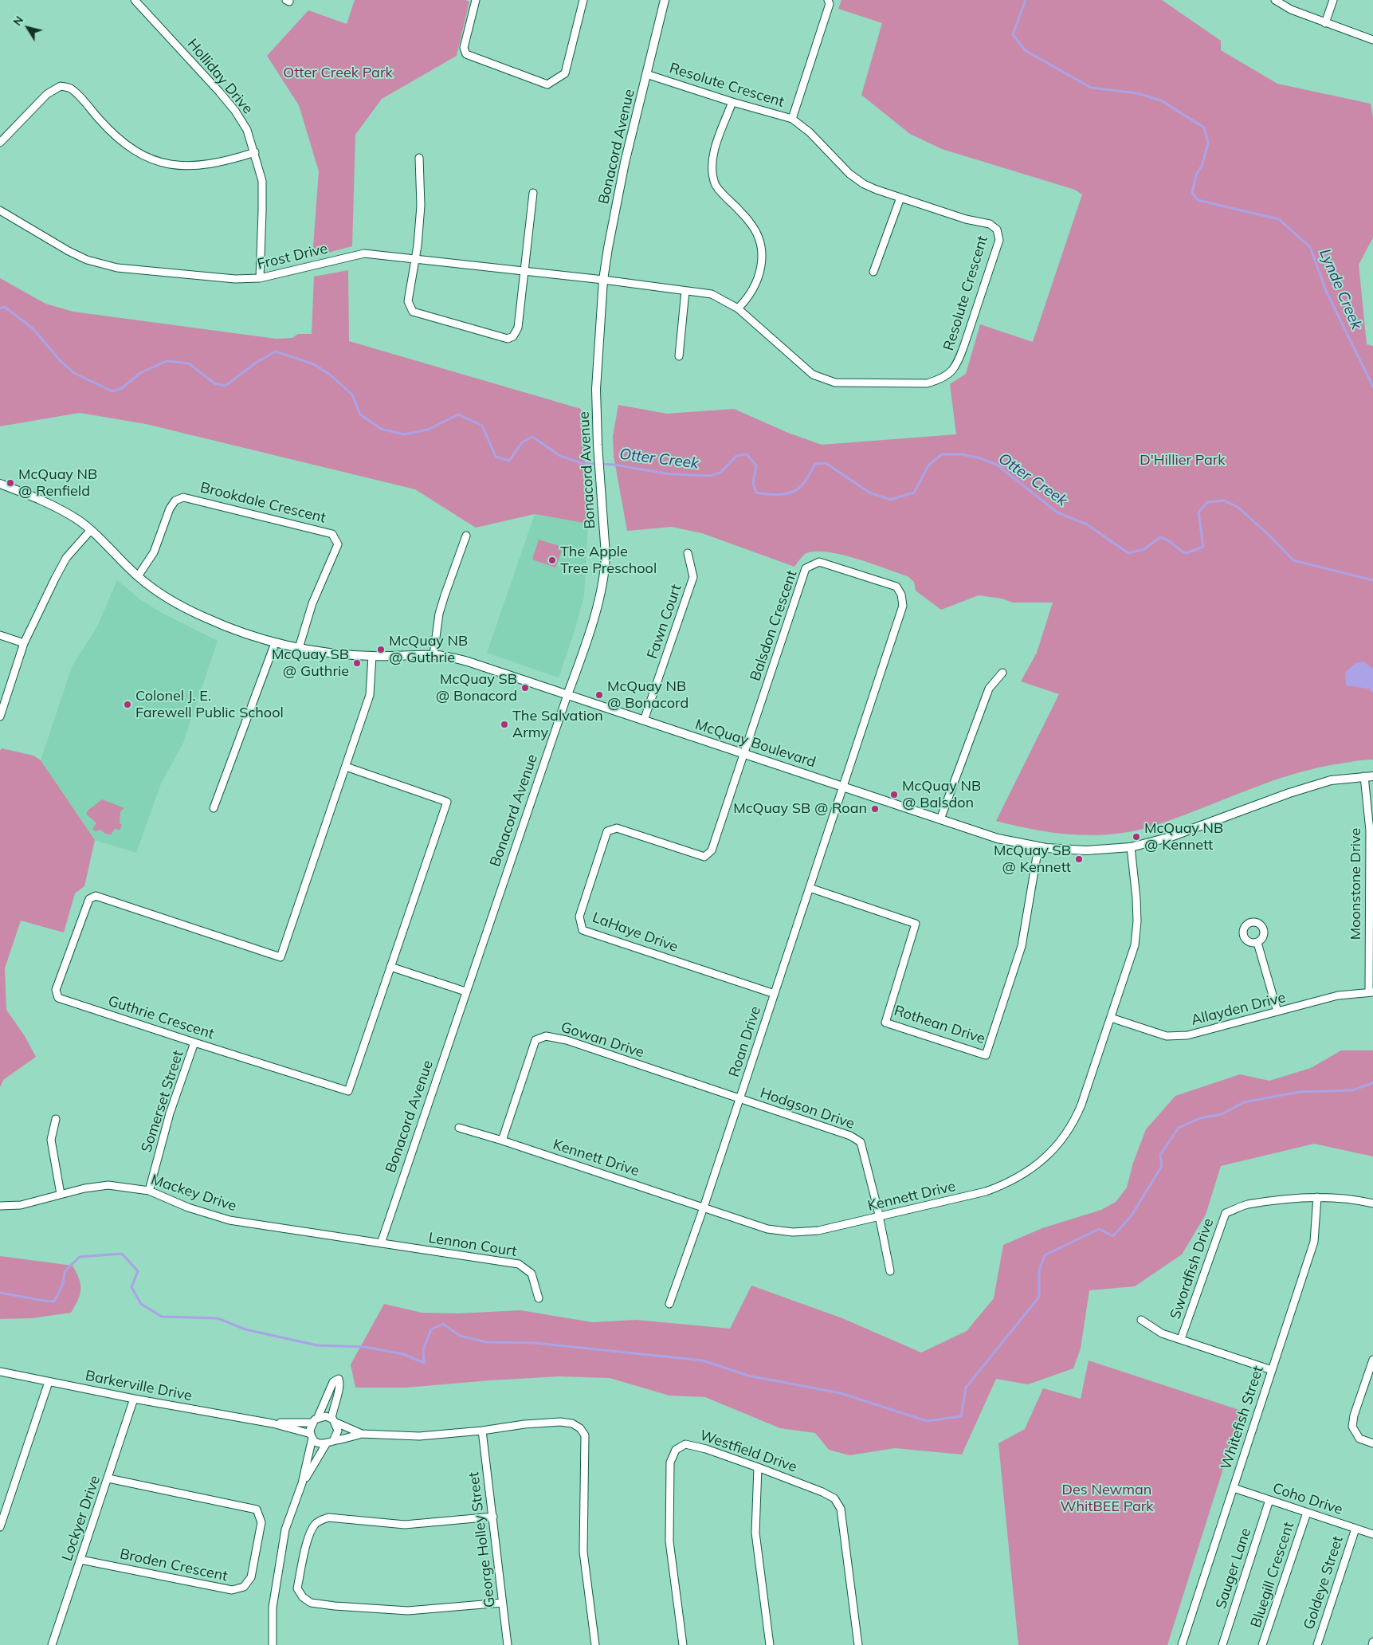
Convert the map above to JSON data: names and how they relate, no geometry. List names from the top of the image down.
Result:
{
  "streets": {
    "street": [
      "Holliday Drive",
      "Resolute Crescent",
      "Bonacord Avenue",
      "Frost Drive",
      "Brookdale Crescent",
      "Fawn Court",
      "Balsdon Crescent",
      "McQuay Boulevard",
      "Moonstone Drive",
      "LaHaye Drive",
      "Allayden Drive",
      "Guthrie Crescent",
      "Rothean Drive",
      "Gowan Drive",
      "Roan Drive",
      "Somerset Street",
      "Hodgson Drive",
      "Kennett Drive",
      "Mackey Drive",
      "Lennon Court",
      "Swordfish Drive",
      "Barkerville Drive",
      "Whitefish Street",
      "Westfield Drive",
      "Coho Drive",
      "Lockyer Drive",
      "George Holley Street",
      "Broden Crescent",
      "Sauger Lane",
      "Bluegill Crescent",
      "Goldeye Street"
    ]
  },
  "crossings": [
    ["Holliday Drive", "Frost Drive"],
    ["Resolute Crescent", "Bonacord Avenue"],
    ["Resolute Crescent", "Frost Drive"],
    ["Bonacord Avenue", "Frost Drive"],
    ["Bonacord Avenue", "McQuay Boulevard"],
    ["Bonacord Avenue", "Mackey Drive"],
    ["Bonacord Avenue", "Lennon Court"],
    ["Brookdale Crescent", "McQuay Boulevard"],
    ["Fawn Court", "McQuay Boulevard"],
    ["Balsdon Crescent", "McQuay Boulevard"],
    ["Balsdon Crescent", "LaHaye Drive"],
    ["Balsdon Crescent", "Roan Drive"],
    ["McQuay Boulevard", "Moonstone Drive"],
    ["McQuay Boulevard", "LaHaye Drive"],
    ["McQuay Boulevard", "Guthrie Crescent"],
    ["McQuay Boulevard", "Rothean Drive"],
    ["McQuay Boulevard", "Roan Drive"],
    ["McQuay Boulevard", "Kennett Drive"],
    ["Moonstone Drive", "Allayden Drive"],
    ["LaHaye Drive", "Roan Drive"],
    ["Allayden Drive", "Kennett Drive"],
    ["Guthrie Crescent", "Somerset Street"],
    ["Rothean Drive", "Roan Drive"],
    ["Gowan Drive", "Roan Drive"],
    ["Gowan Drive", "Hodgson Drive"],
    ["Gowan Drive", "Kennett Drive"],
    ["Roan Drive", "Hodgson Drive"],
    ["Roan Drive", "Kennett Drive"],
    ["Somerset Street", "Mackey Drive"],
    ["Hodgson Drive", "Kennett Drive"],
    ["Mackey Drive", "Lennon Court"],
    ["Swordfish Drive", "Whitefish Street"],
    ["Barkerville Drive", "Lockyer Drive"],
    ["Whitefish Street", "Coho Drive"],
    ["Coho Drive", "Sauger Lane"],
    ["Coho Drive", "Bluegill Crescent"],
    ["Coho Drive", "Goldeye Street"],
    ["Lockyer Drive", "Broden Crescent"]
  ],
  "water": ["Lynde Creek", "Otter Creek"],
  "parks": ["Otter Creek Park", "D'Hillier Park", "Des Newman WhitBEE Park"],
  "places": [
    "McQuay NB @ Renfield",
    "The Apple Tree Preschool",
    "McQuay NB @ Guthrie",
    "McQuay SB @ Guthrie",
    "McQuay SB @ Bonacord",
    "McQuay NB @ Bonacord",
    "Colonel J. E. Farewell Public School",
    "The Salvation Army",
    "McQuay NB @ Balsdon",
    "McQuay SB @ Roan",
    "McQuay NB @ Kennett",
    "McQuay SB @ Kennett"
  ],
  "north": "top left"
}
